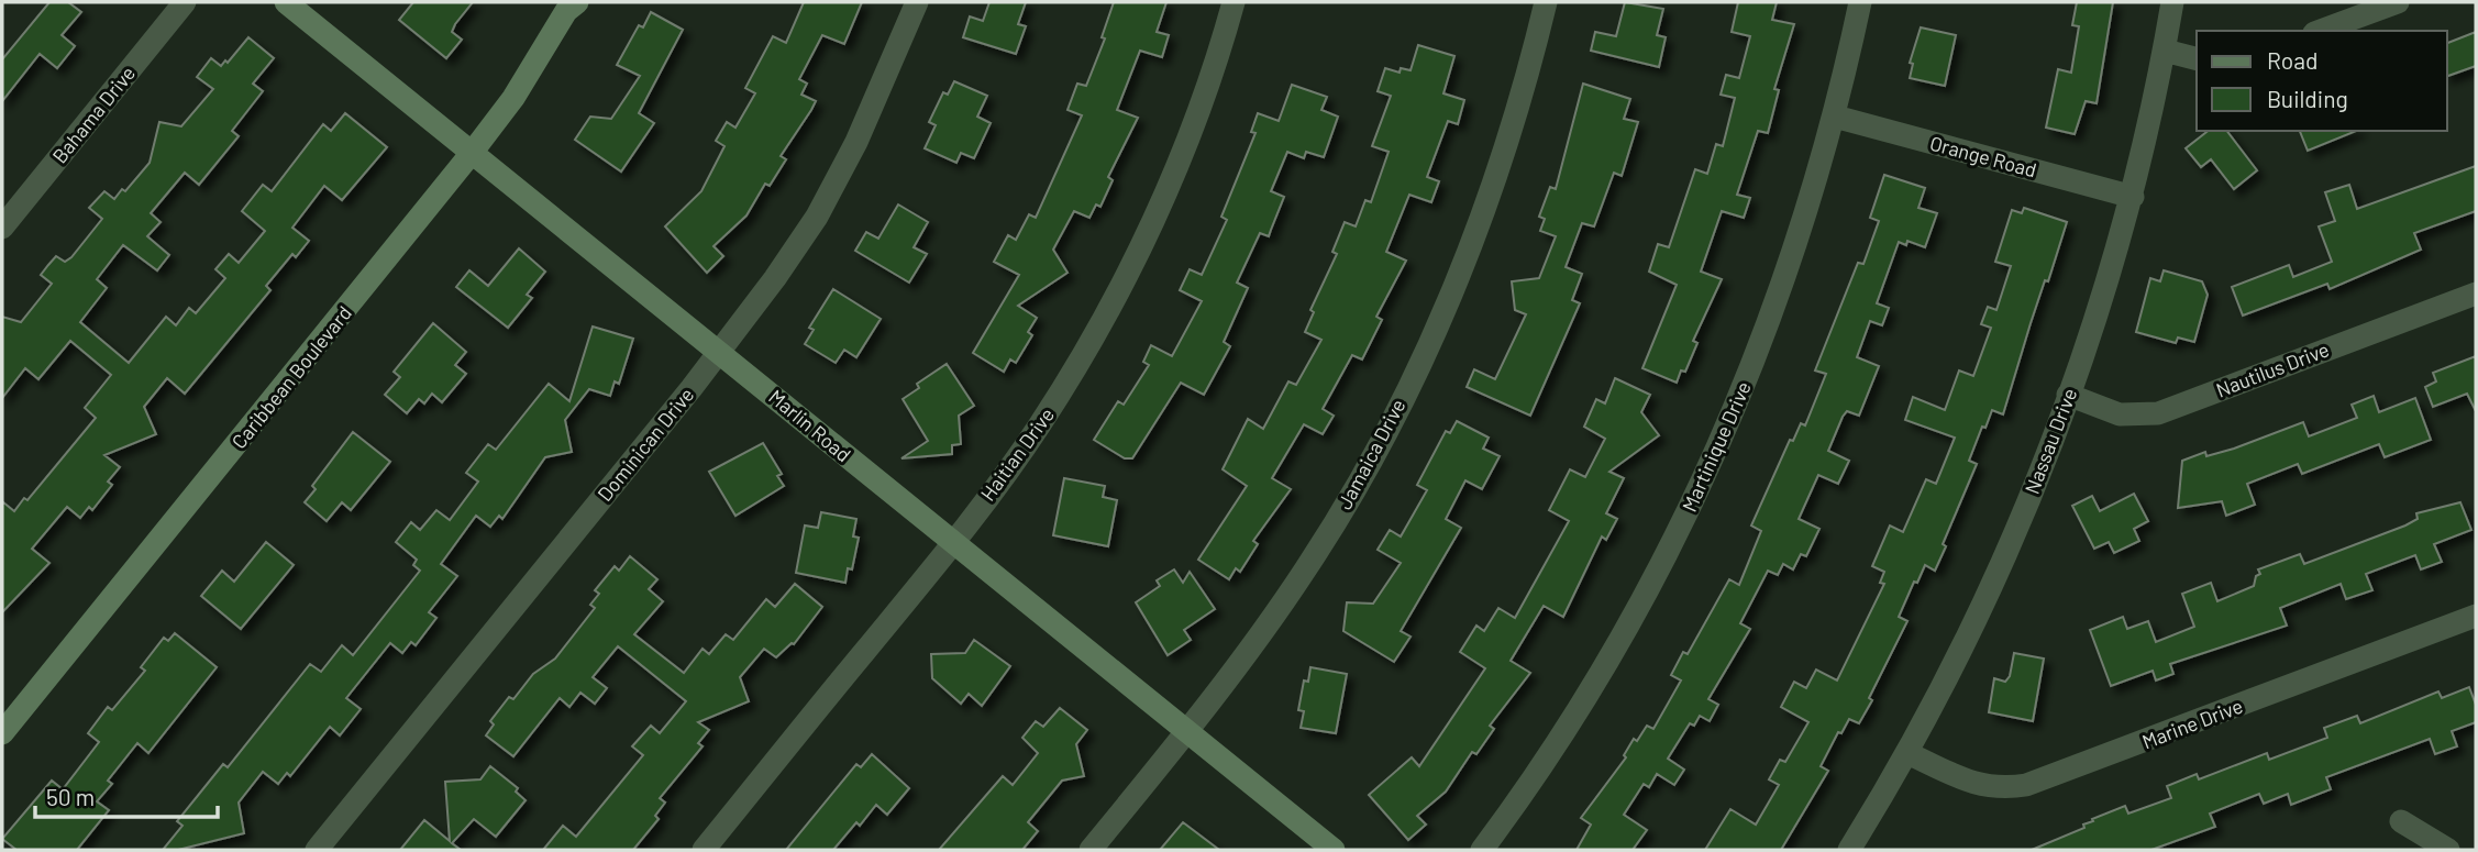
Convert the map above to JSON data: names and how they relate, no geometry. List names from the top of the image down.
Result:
{
  "streets": {
    "street": [
      "Bahama Drive",
      "Orange Road",
      "Nautilus Drive",
      "Caribbean Boulevard",
      "Marlin Road",
      "Nassau Drive",
      "Dominican Drive",
      "Martinique Drive",
      "Haitian Drive",
      "Jamaica Drive",
      "Marine Drive"
    ]
  },
  "crossings": [
    ["Orange Road", "Nassau Drive"],
    ["Orange Road", "Martinique Drive"],
    ["Nautilus Drive", "Nassau Drive"],
    ["Caribbean Boulevard", "Marlin Road"],
    ["Marlin Road", "Dominican Drive"],
    ["Marlin Road", "Haitian Drive"],
    ["Marlin Road", "Jamaica Drive"],
    ["Nassau Drive", "Marine Drive"]
  ],
  "legend": ["Road", "Building"],
  "scale_bar": "50 m"
}
